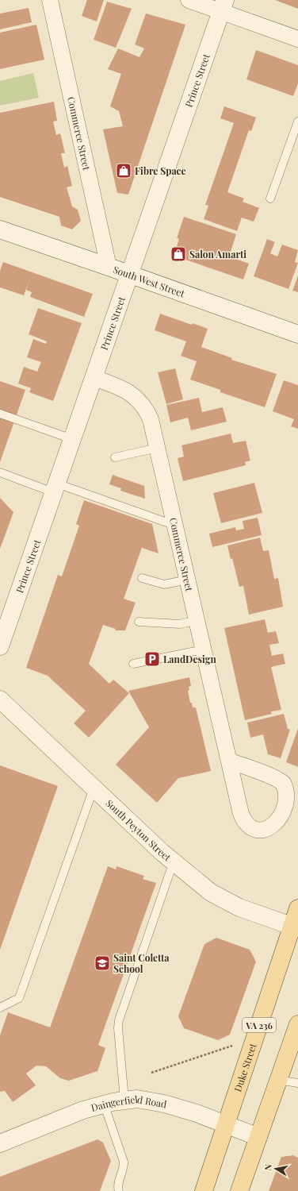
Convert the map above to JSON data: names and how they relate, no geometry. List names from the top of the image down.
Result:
{
  "streets": {
    "main road": ["VA 236", "Duke Street"],
    "street": [
      "Prince Street",
      "Commerce Street",
      "South West Street",
      "South Peyton Street",
      "Daingerfield Road"
    ]
  },
  "crossings": [
    ["Prince Street", "Commerce Street"],
    ["Prince Street", "South West Street"],
    ["Commerce Street", "South West Street"],
    ["South Peyton Street", "Duke Street"],
    ["Duke Street", "Daingerfield Road"]
  ],
  "places": {
    "shop": ["Fibre Space", "Salon Amarti"],
    "parking": ["LandDesign"],
    "school or university": ["Saint Coletta School"]
  },
  "north": "left"
}
